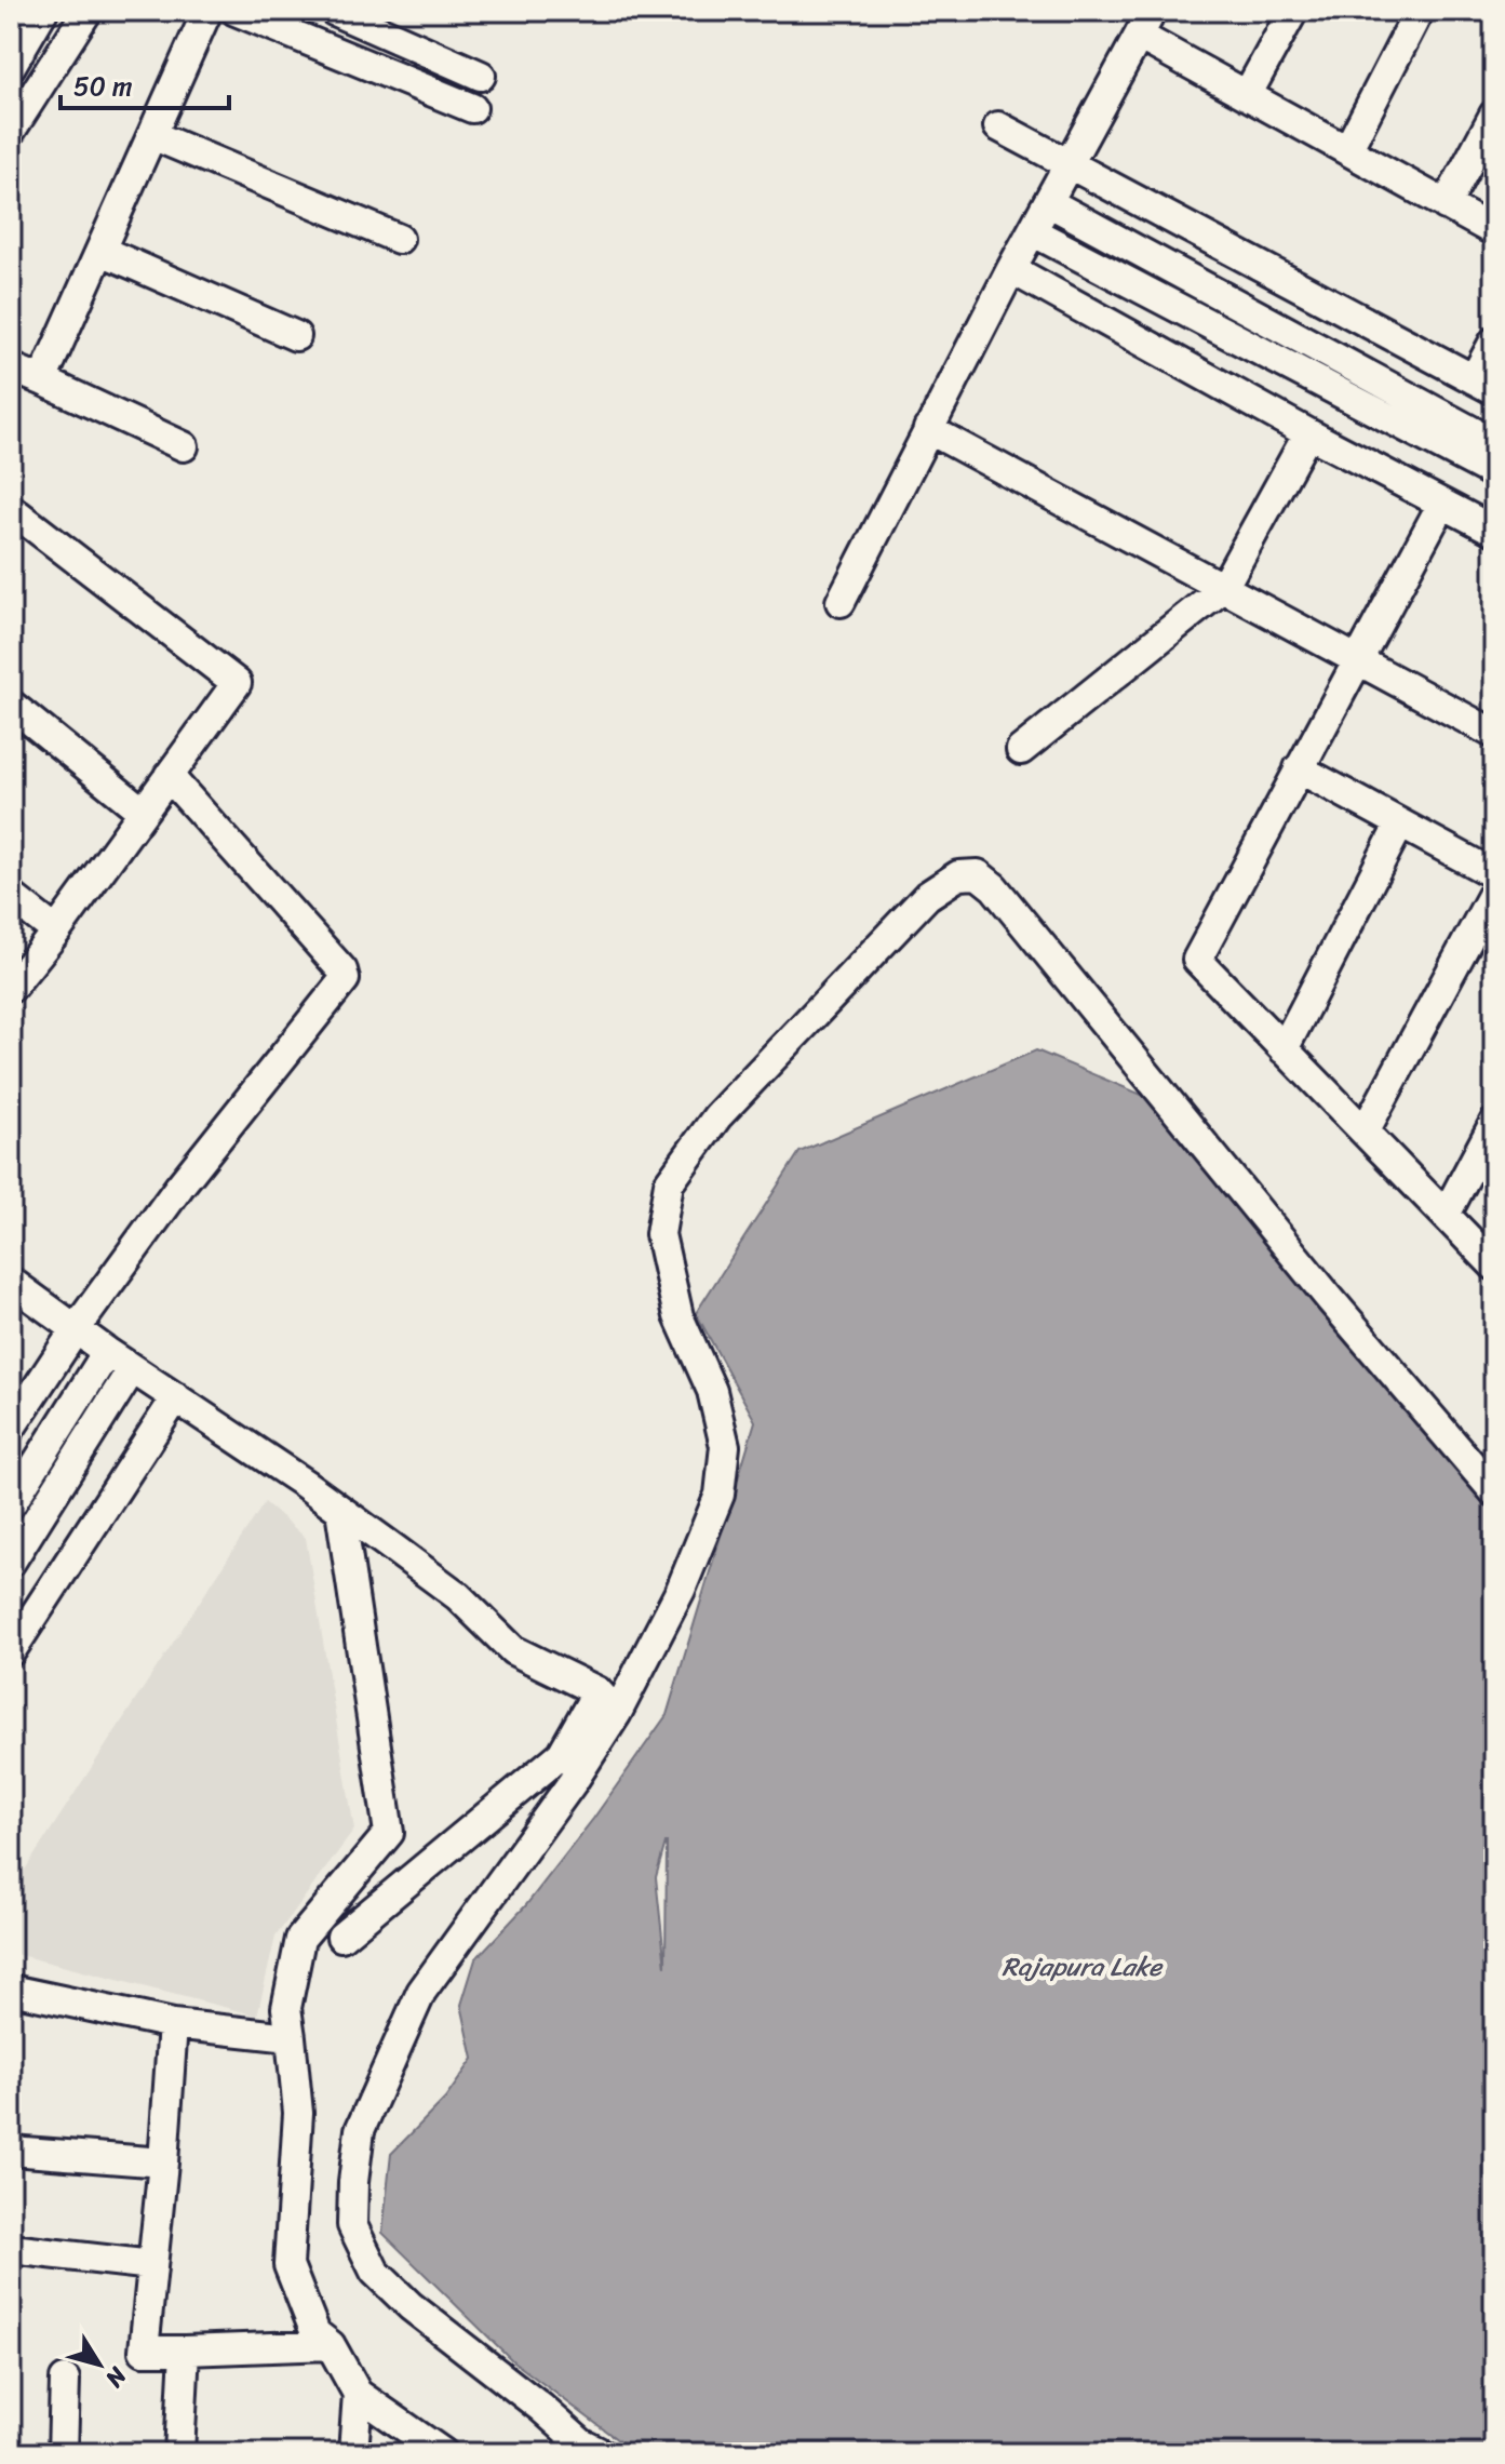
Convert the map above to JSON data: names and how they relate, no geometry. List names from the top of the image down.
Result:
{
  "water": ["Rajapura Lake"],
  "scale_bar": "50 m",
  "north": "bottom right"
}
